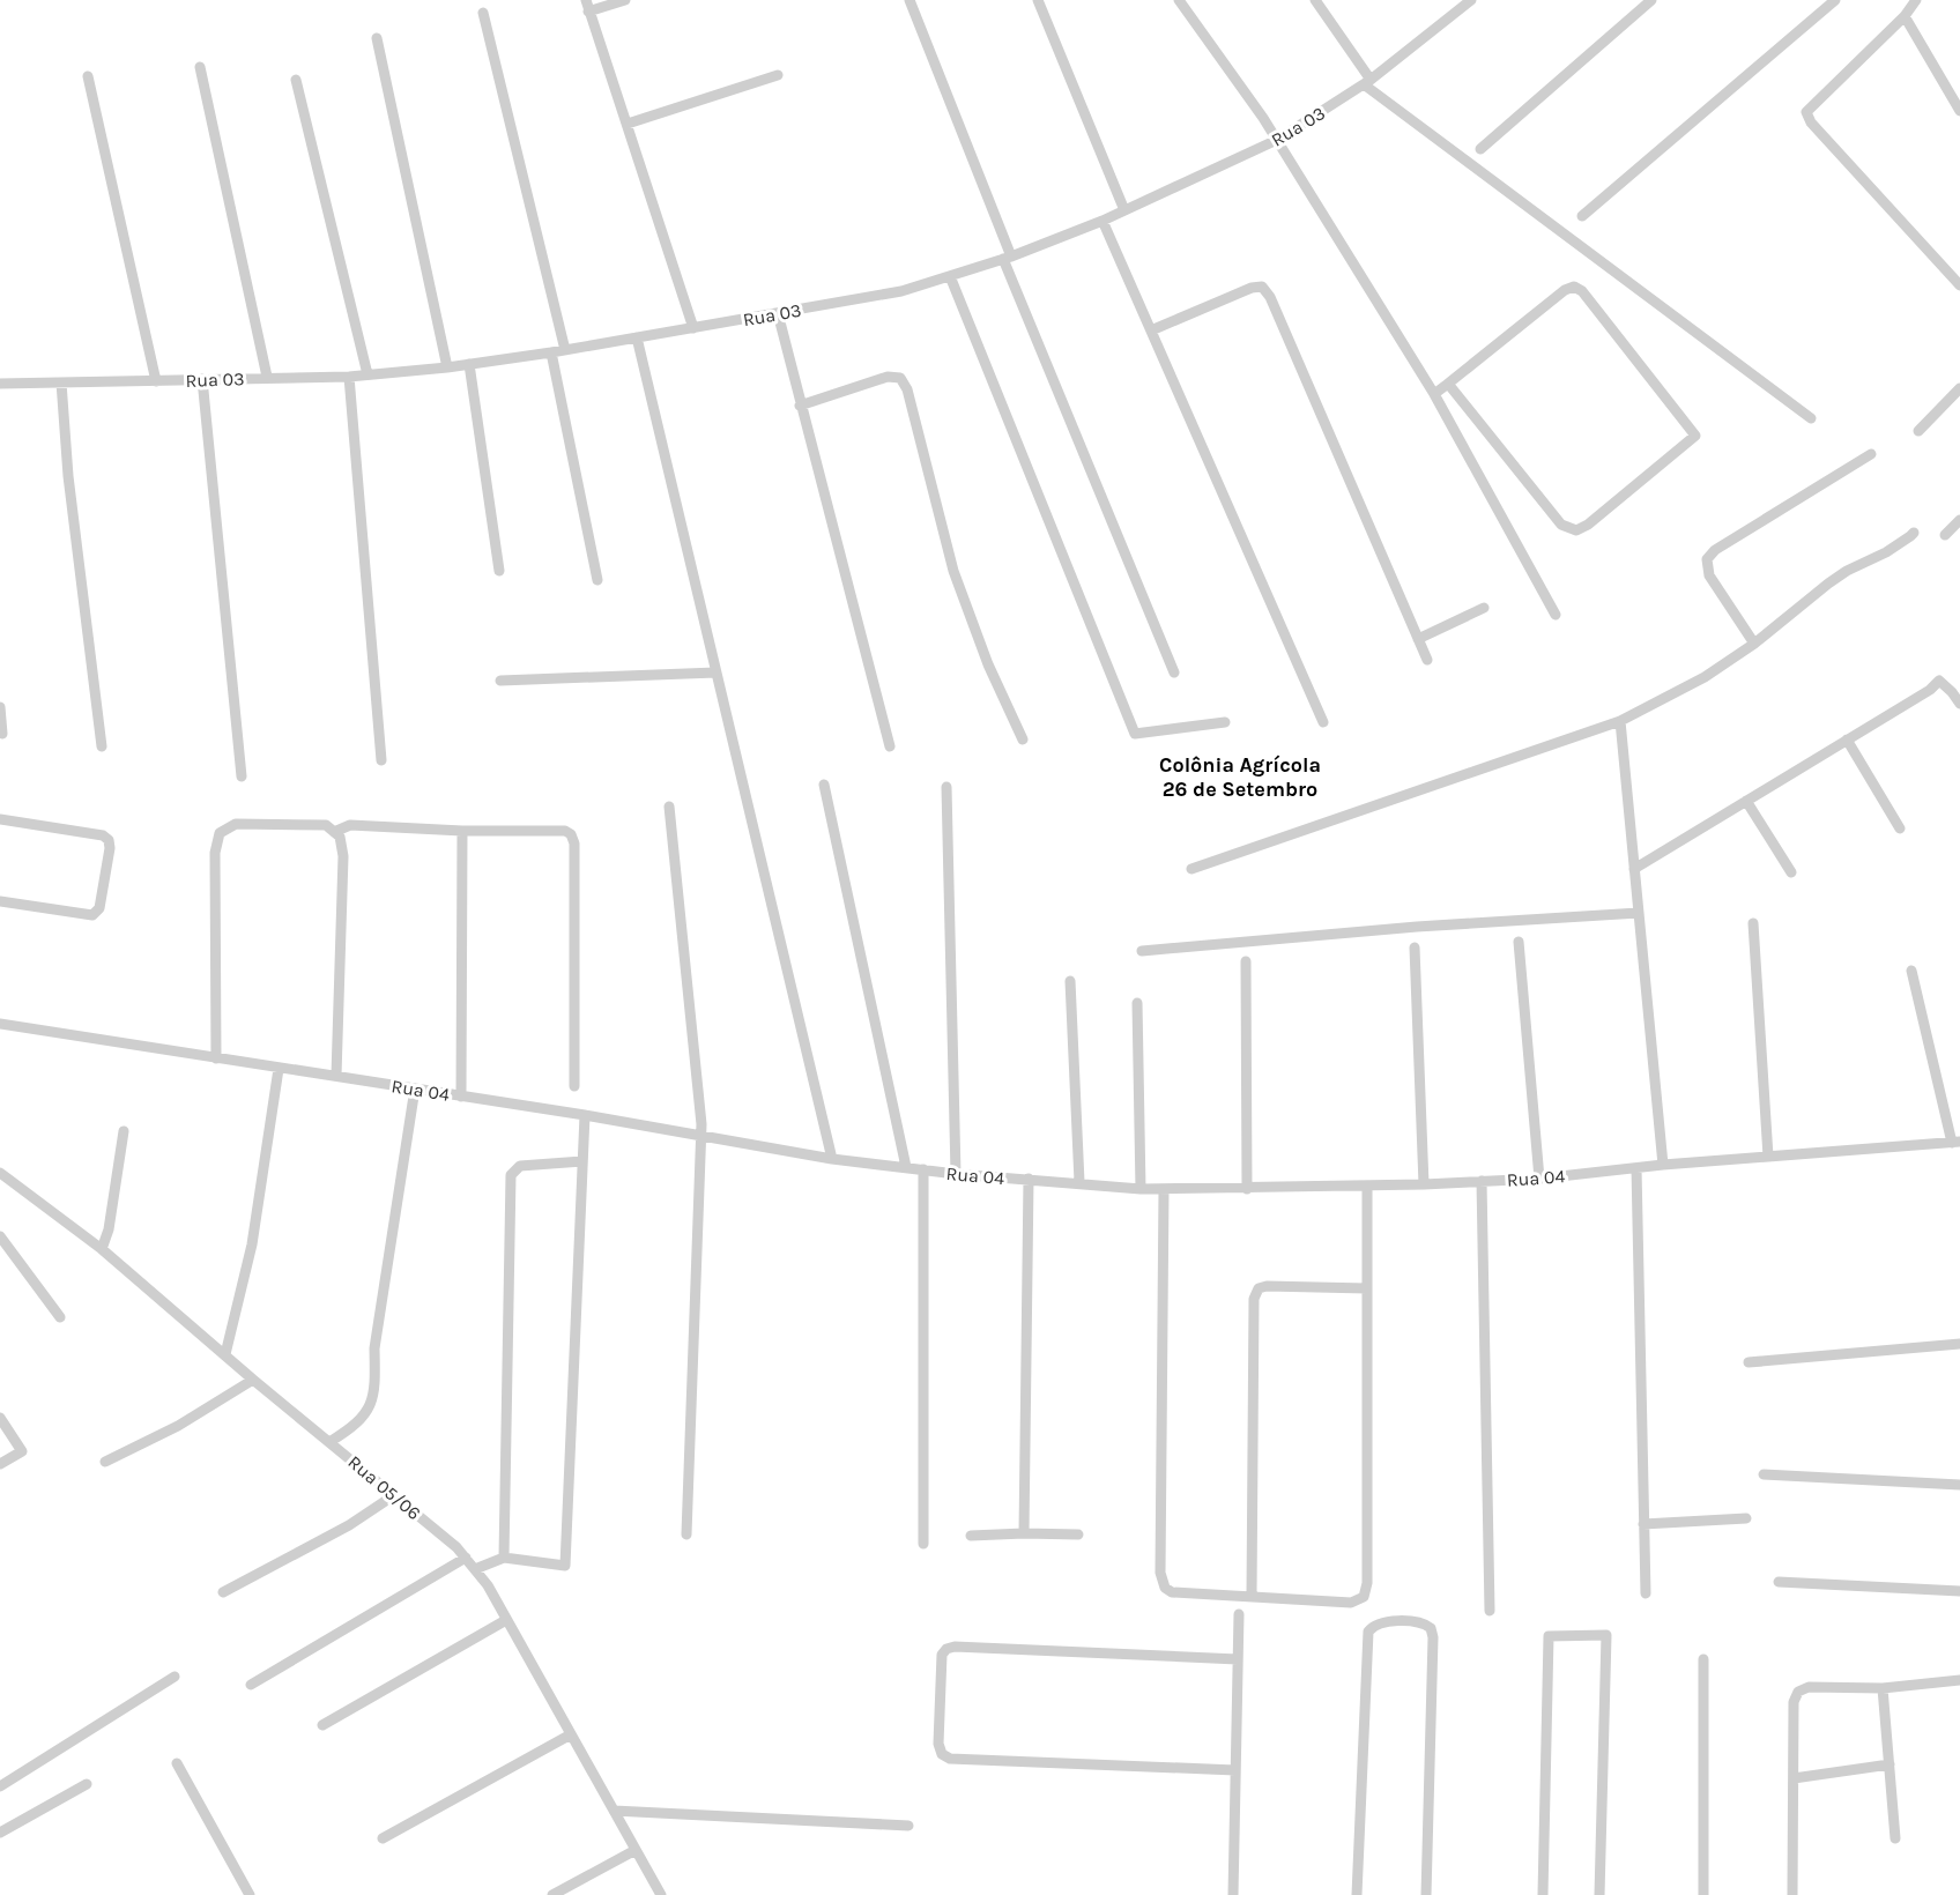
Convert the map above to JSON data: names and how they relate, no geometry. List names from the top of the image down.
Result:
{
  "streets": {
    "street": ["Rua 03", "Rua 04", "Rua 05/06"]
  },
  "districts": ["Colônia Agrícola 26 de Setembro"]
}
